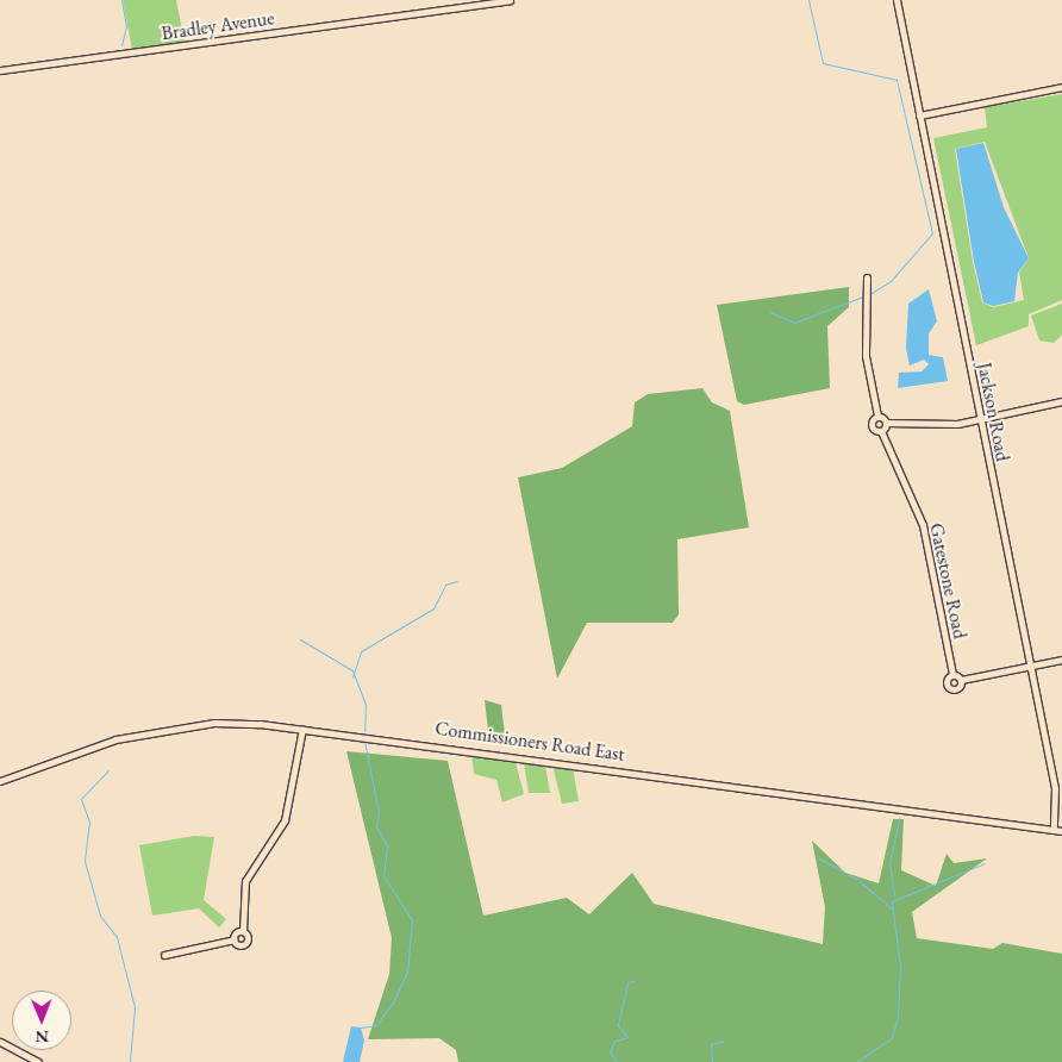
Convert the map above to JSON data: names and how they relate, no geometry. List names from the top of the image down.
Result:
{
  "streets": {
    "main road": [
      "Bradley Avenue",
      "Jackson Road",
      "Gatestone Road",
      "Commissioners Road East"
    ]
  },
  "crossings": [
    ["Jackson Road", "Commissioners Road East"]
  ],
  "north": "bottom"
}
